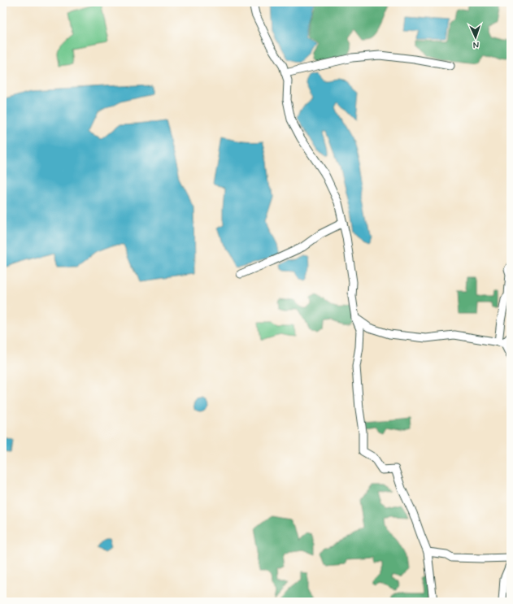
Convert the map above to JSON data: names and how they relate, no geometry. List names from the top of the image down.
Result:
{
  "north": "bottom"
}
